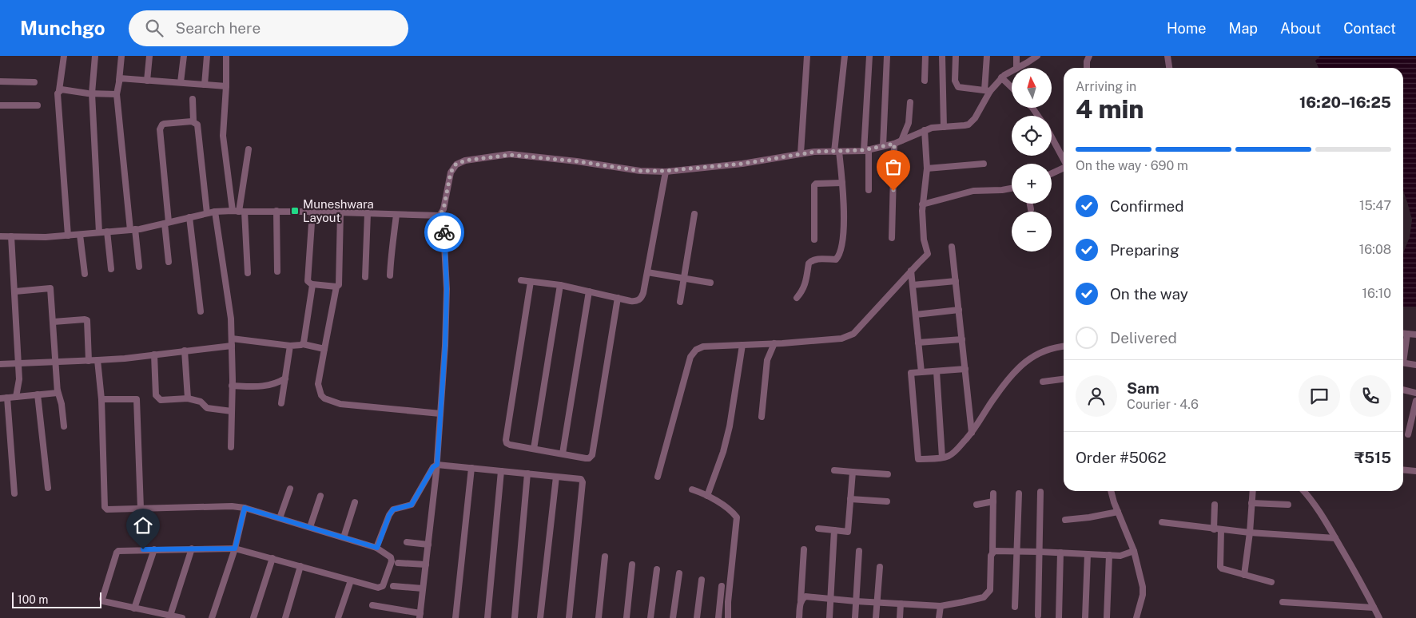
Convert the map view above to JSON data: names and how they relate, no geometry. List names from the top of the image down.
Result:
{
  "places": {
    "transit": ["Muneshwara Layout"]
  },
  "scale_bar": "100 m",
  "north": "top",
  "page": {
    "header": "Munchgo",
    "search": "Search here",
    "nav": [
      "Home",
      "Map",
      "About",
      "Contact"
    ],
    "map_buttons": ["+", "−"],
    "heading": ["4 min", "Arriving in", "16:20–16:25"],
    "panel": [
      "Sam",
      "Courier · 4.6",
      "Order #5062",
      "₹515"
    ],
    "bar": "On the way · 690 m",
    "list": [
      ["Confirmed", "15:47"],
      ["Preparing", "16:08"],
      ["On the way", "16:10"],
      "Delivered"
    ],
    "scale": "100 m"
  }
}
